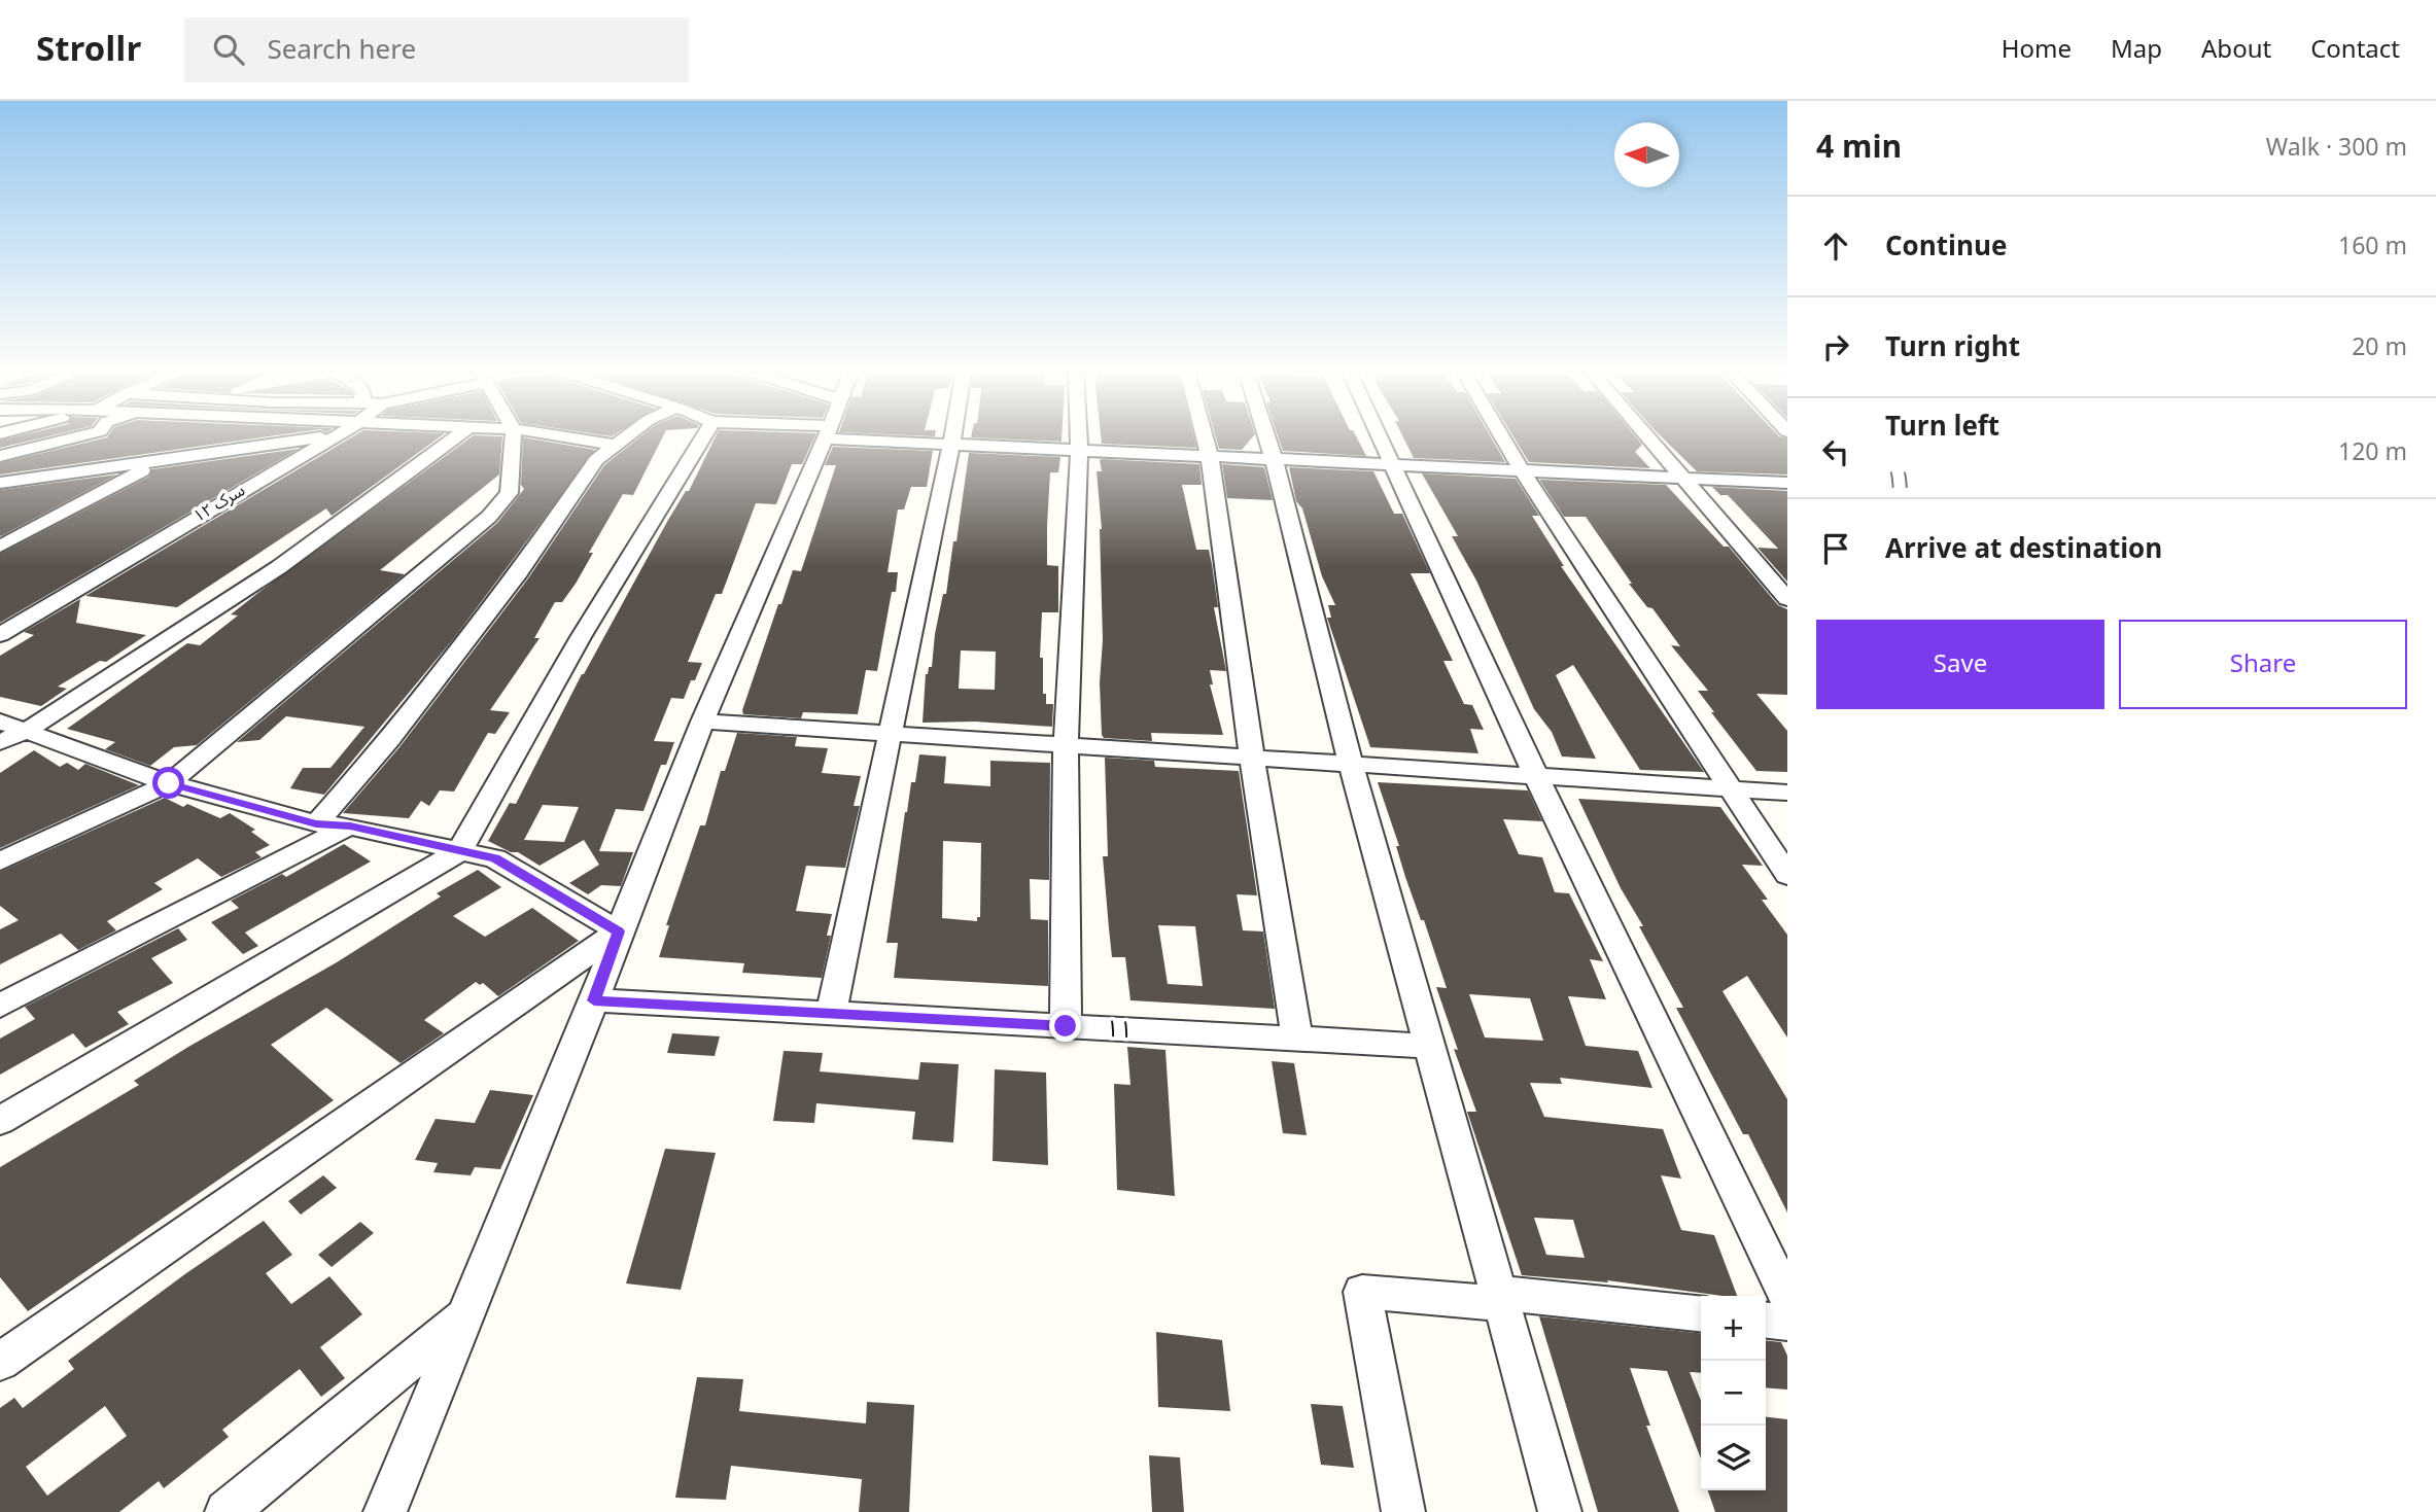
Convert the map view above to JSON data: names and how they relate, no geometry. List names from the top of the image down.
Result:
{
  "streets": {
    "street": ["سرک ۱۲", "۱۱"]
  },
  "north": "left",
  "page": {
    "header": "Strollr",
    "search": "Search here",
    "nav": [
      "Home",
      "Map",
      "About",
      "Contact"
    ],
    "heading": ["4 min", "Walk · 300 m"],
    "list": [
      ["Continue", "160 m"],
      ["Turn right", "20 m"],
      ["Turn left", "۱۱", "120 m"],
      "Arrive at destination"
    ],
    "buttons": ["Save", "Share"],
    "map_buttons": ["+", "−"]
  }
}
